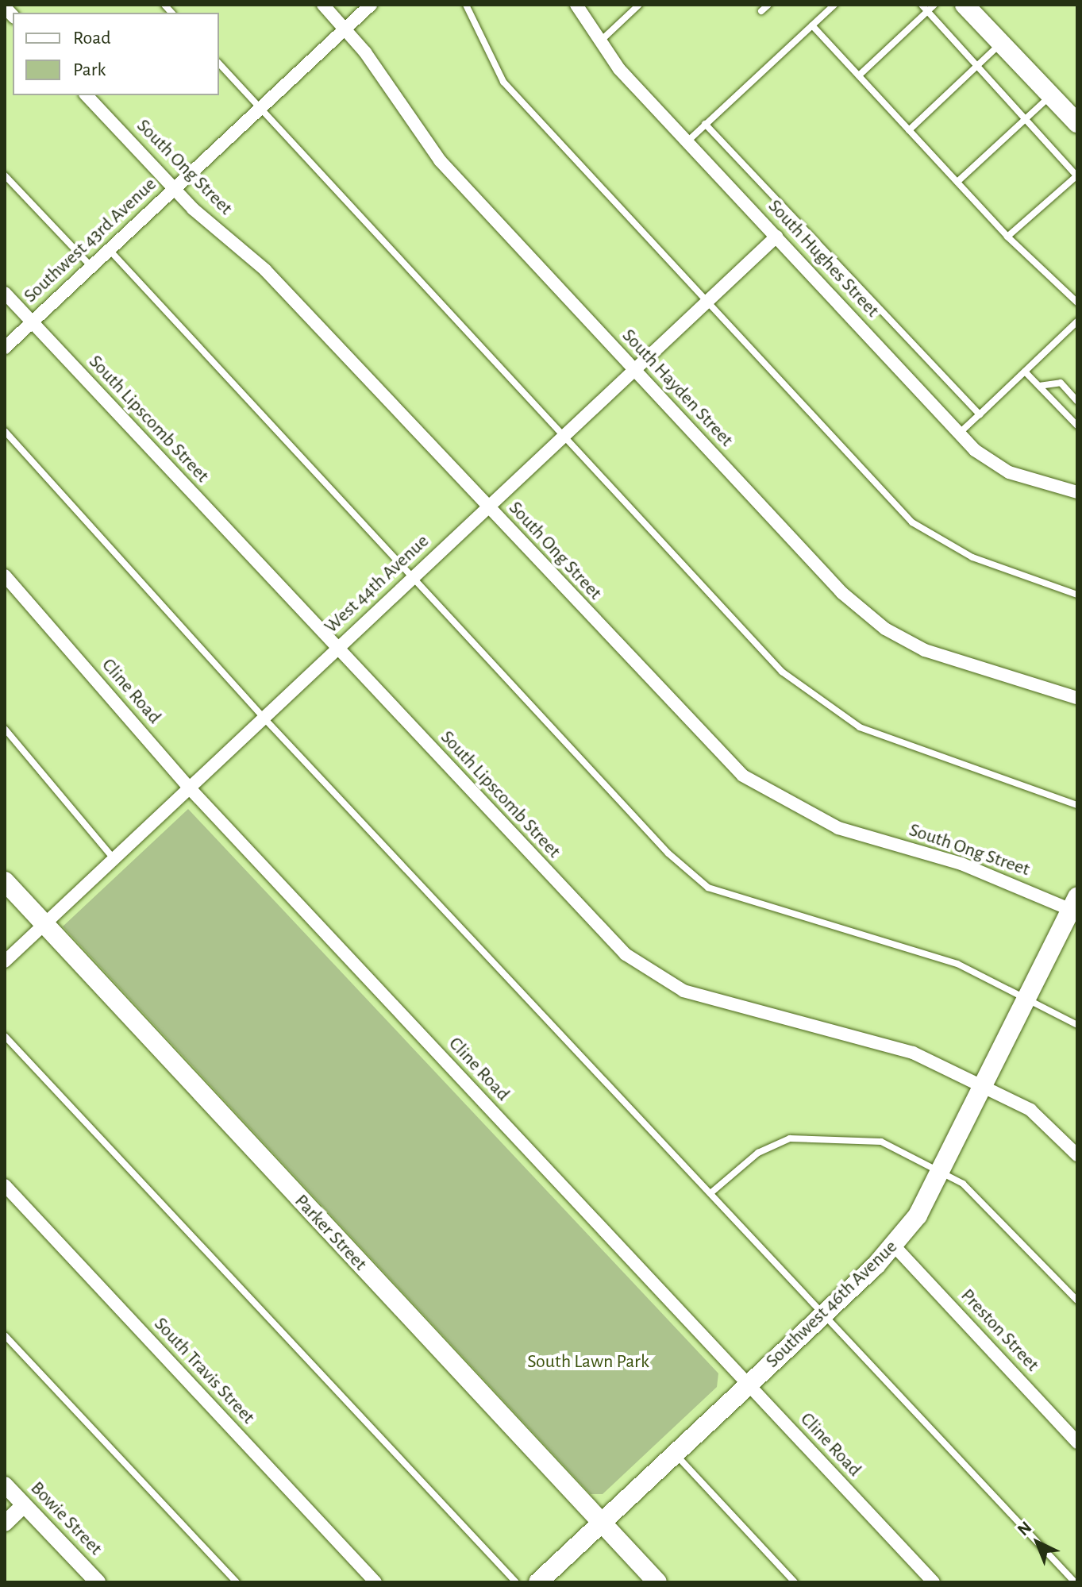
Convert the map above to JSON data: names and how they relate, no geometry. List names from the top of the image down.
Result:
{
  "streets": {
    "main road": ["Parker Street", "Southwest 46th Avenue"],
    "street": [
      "South Ong Street",
      "Southwest 43rd Avenue",
      "South Hughes Street",
      "South Hayden Street",
      "South Lipscomb Street",
      "West 44th Avenue",
      "Cline Road",
      "Preston Street",
      "South Travis Street",
      "Bowie Street"
    ]
  },
  "crossings": [
    ["South Ong Street", "Southwest 43rd Avenue"],
    ["South Ong Street", "West 44th Avenue"],
    ["South Ong Street", "Southwest 46th Avenue"],
    ["Southwest 43rd Avenue", "South Hayden Street"],
    ["Southwest 43rd Avenue", "South Lipscomb Street"],
    ["South Hughes Street", "West 44th Avenue"],
    ["South Hayden Street", "West 44th Avenue"],
    ["South Lipscomb Street", "West 44th Avenue"],
    ["South Lipscomb Street", "Southwest 46th Avenue"],
    ["West 44th Avenue", "Cline Road"],
    ["West 44th Avenue", "Parker Street"],
    ["Cline Road", "Southwest 46th Avenue"],
    ["Parker Street", "Southwest 46th Avenue"],
    ["Southwest 46th Avenue", "Preston Street"]
  ],
  "parks": ["South Lawn Park"],
  "legend": ["Road", "Park"],
  "north": "top left"
}
